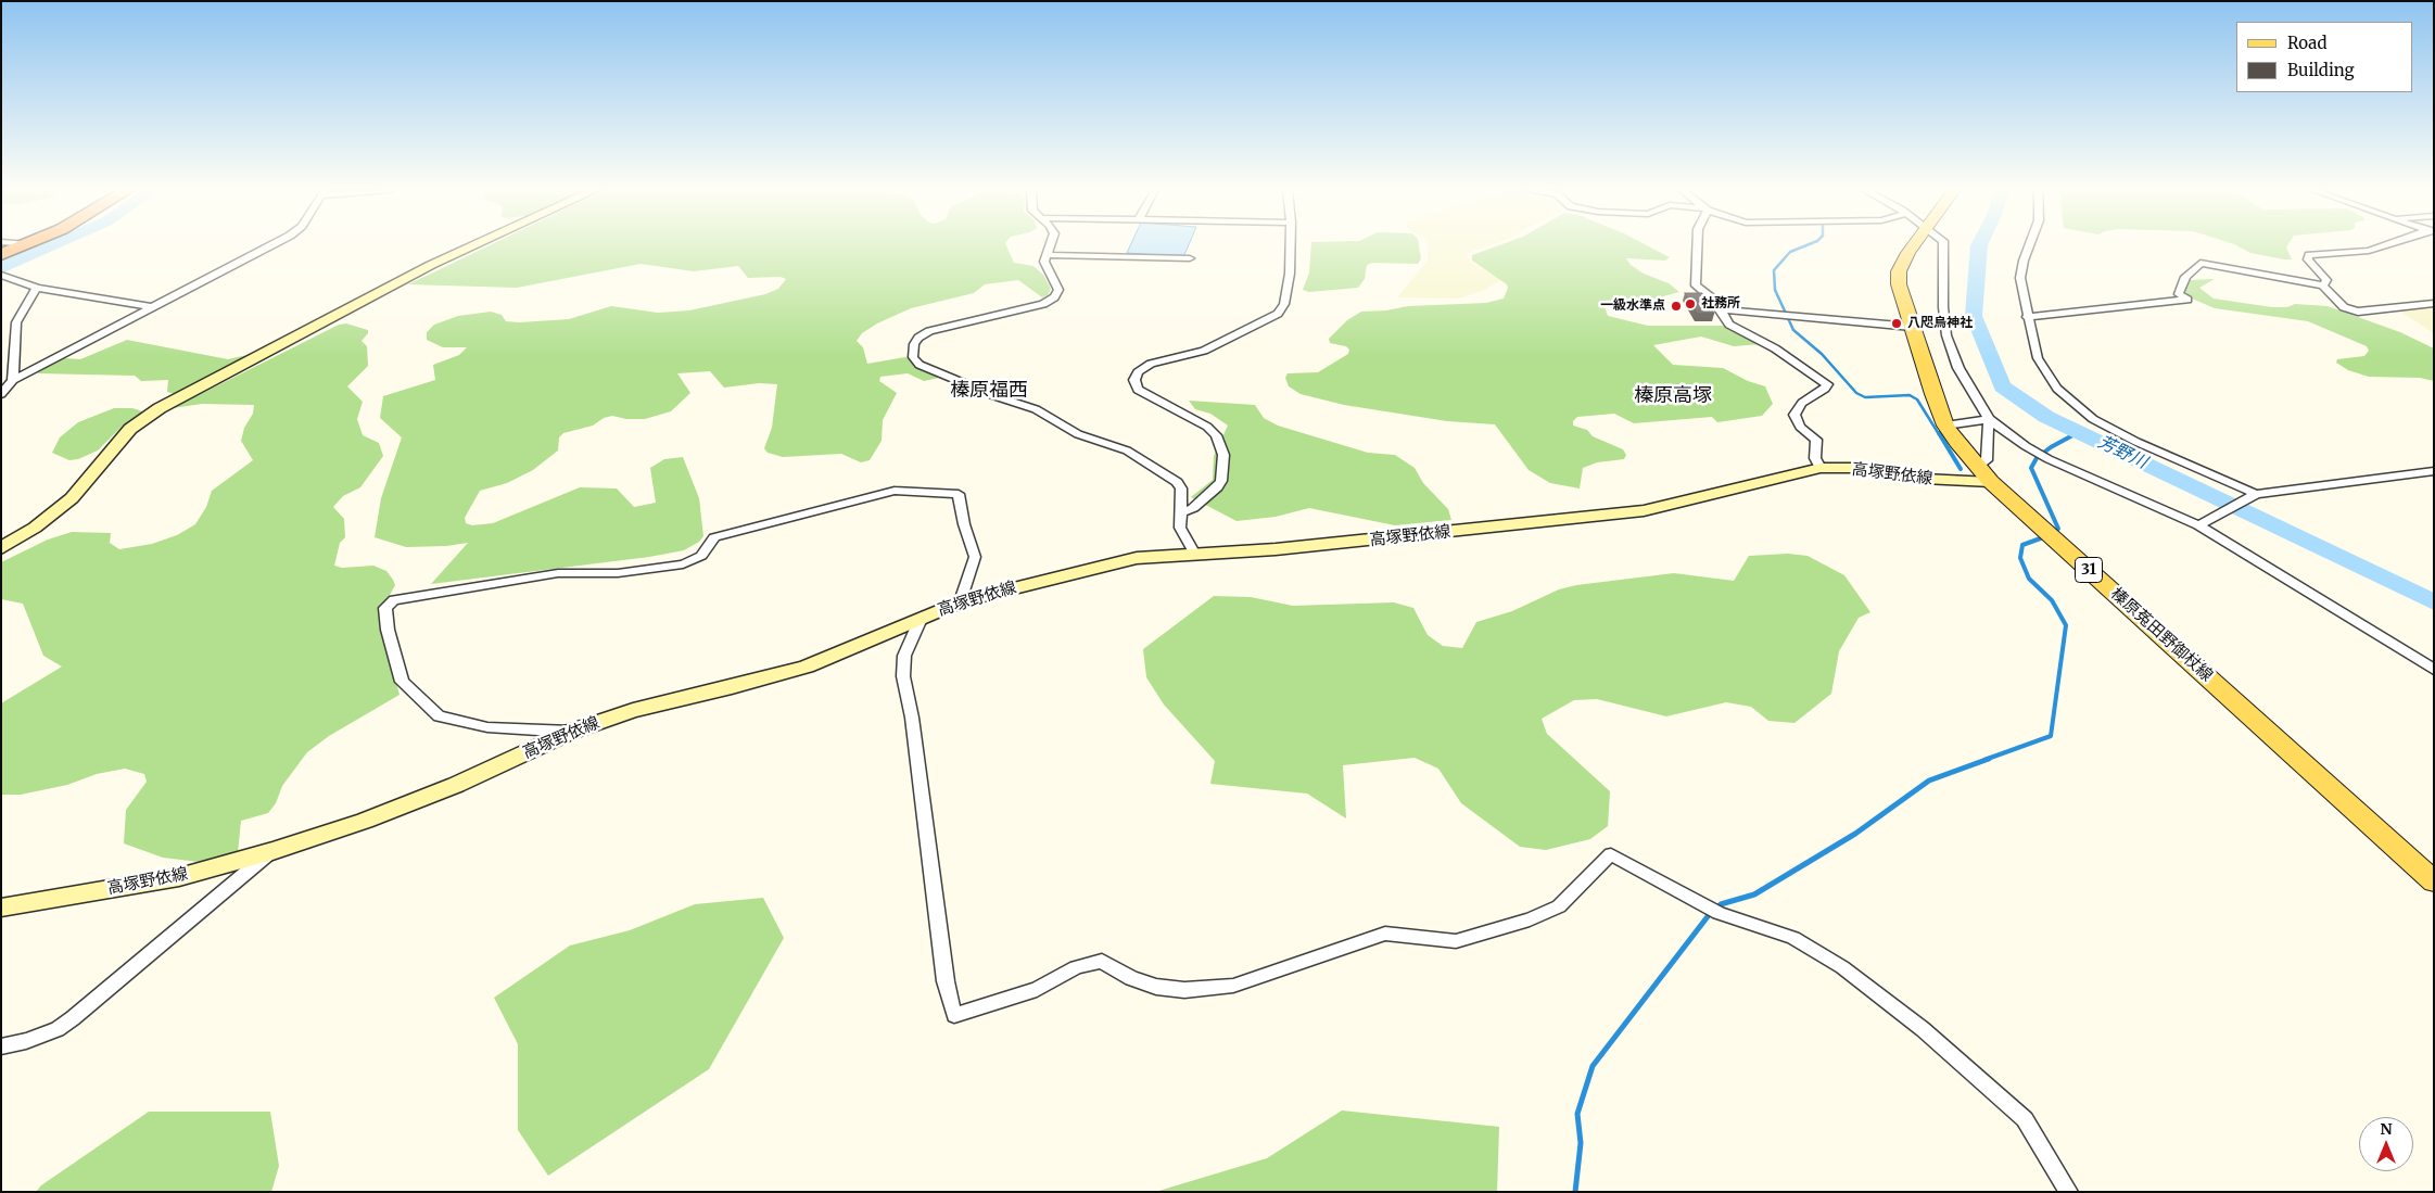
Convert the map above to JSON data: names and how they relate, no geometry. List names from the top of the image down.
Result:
{
  "streets": {
    "main road": ["高塚野依線", "31", "榛原菟田野御杖線"]
  },
  "crossings": [
    ["高塚野依線", "榛原菟田野御杖線"]
  ],
  "districts": ["榛原福西", "榛原高塚"],
  "water": ["芳野川"],
  "places": ["社務所", "一級水準点", "八咫烏神社"],
  "legend": ["Road", "Building"],
  "north": "top"
}
